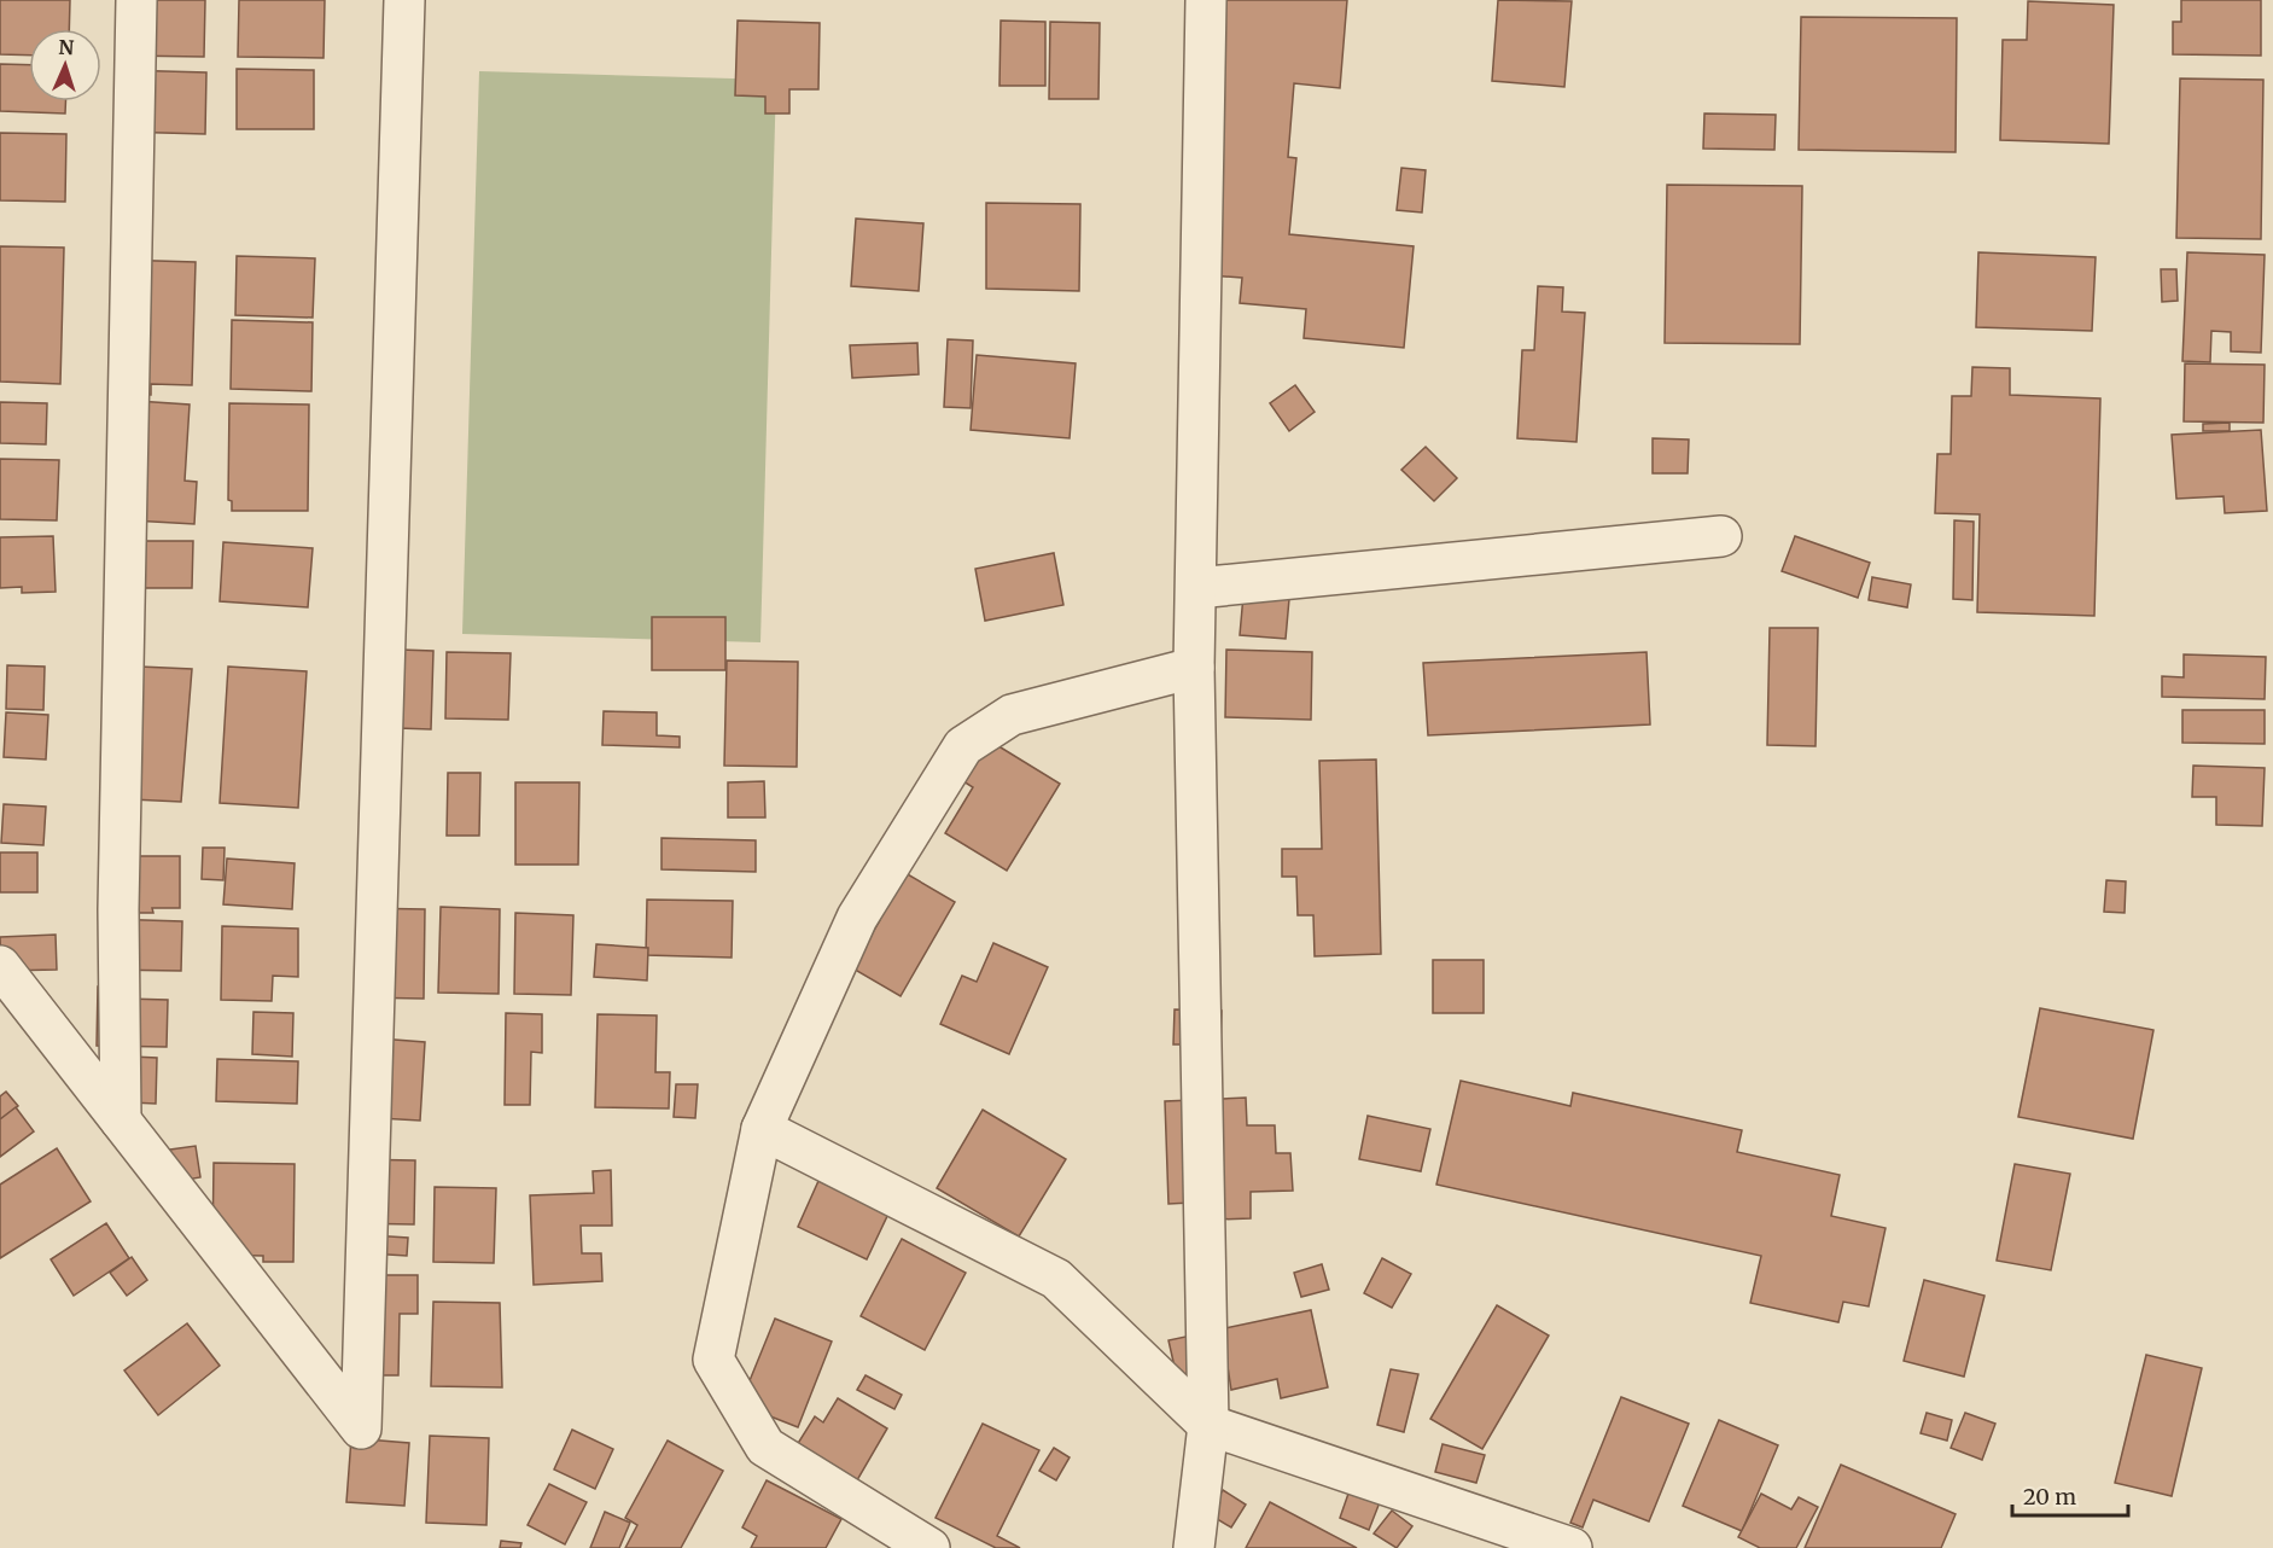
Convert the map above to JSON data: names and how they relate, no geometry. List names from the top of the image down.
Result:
{
  "scale_bar": "20 m",
  "north": "top"
}
